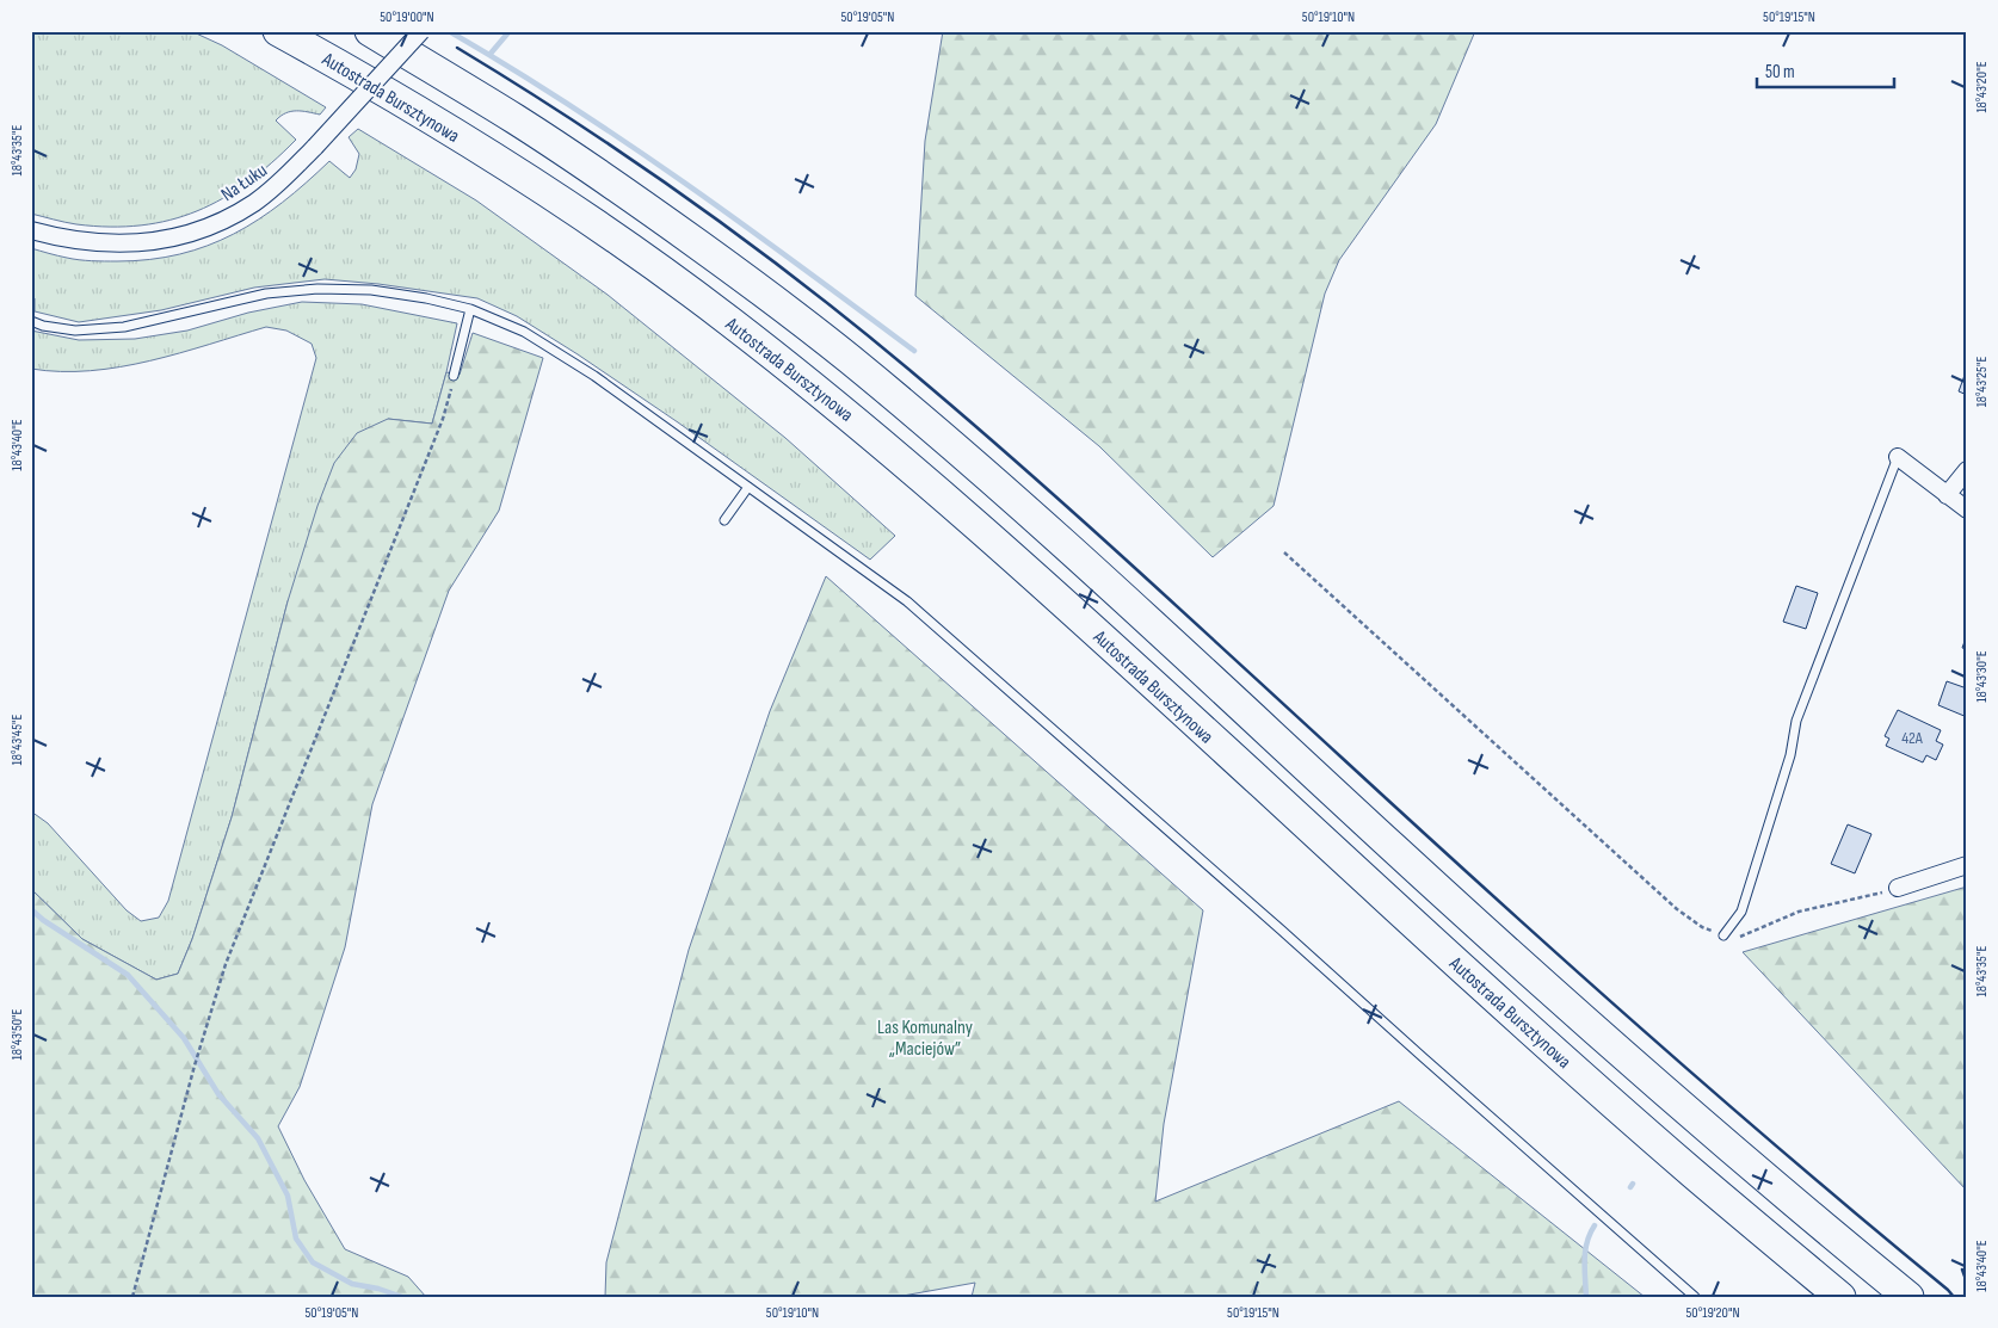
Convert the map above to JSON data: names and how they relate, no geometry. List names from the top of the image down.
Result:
{
  "streets": {
    "highway": ["Autostrada Bursztynowa"],
    "street": ["Na Łuku"]
  },
  "parks": ["Las Komunalny „Maciejów”"],
  "house_numbers": ["42A"],
  "scale_bar": "50 m",
  "coordinates": [
    "50°19'00\"N",
    "50°19'05\"N",
    "50°19'10\"N",
    "50°19'15\"N",
    "18°43'20\"E",
    "18°43'35\"E",
    "18°43'25\"E",
    "18°43'40\"E",
    "18°43'30\"E",
    "18°43'45\"E",
    "18°43'50\"E",
    "50°19'20\"N"
  ]
}
